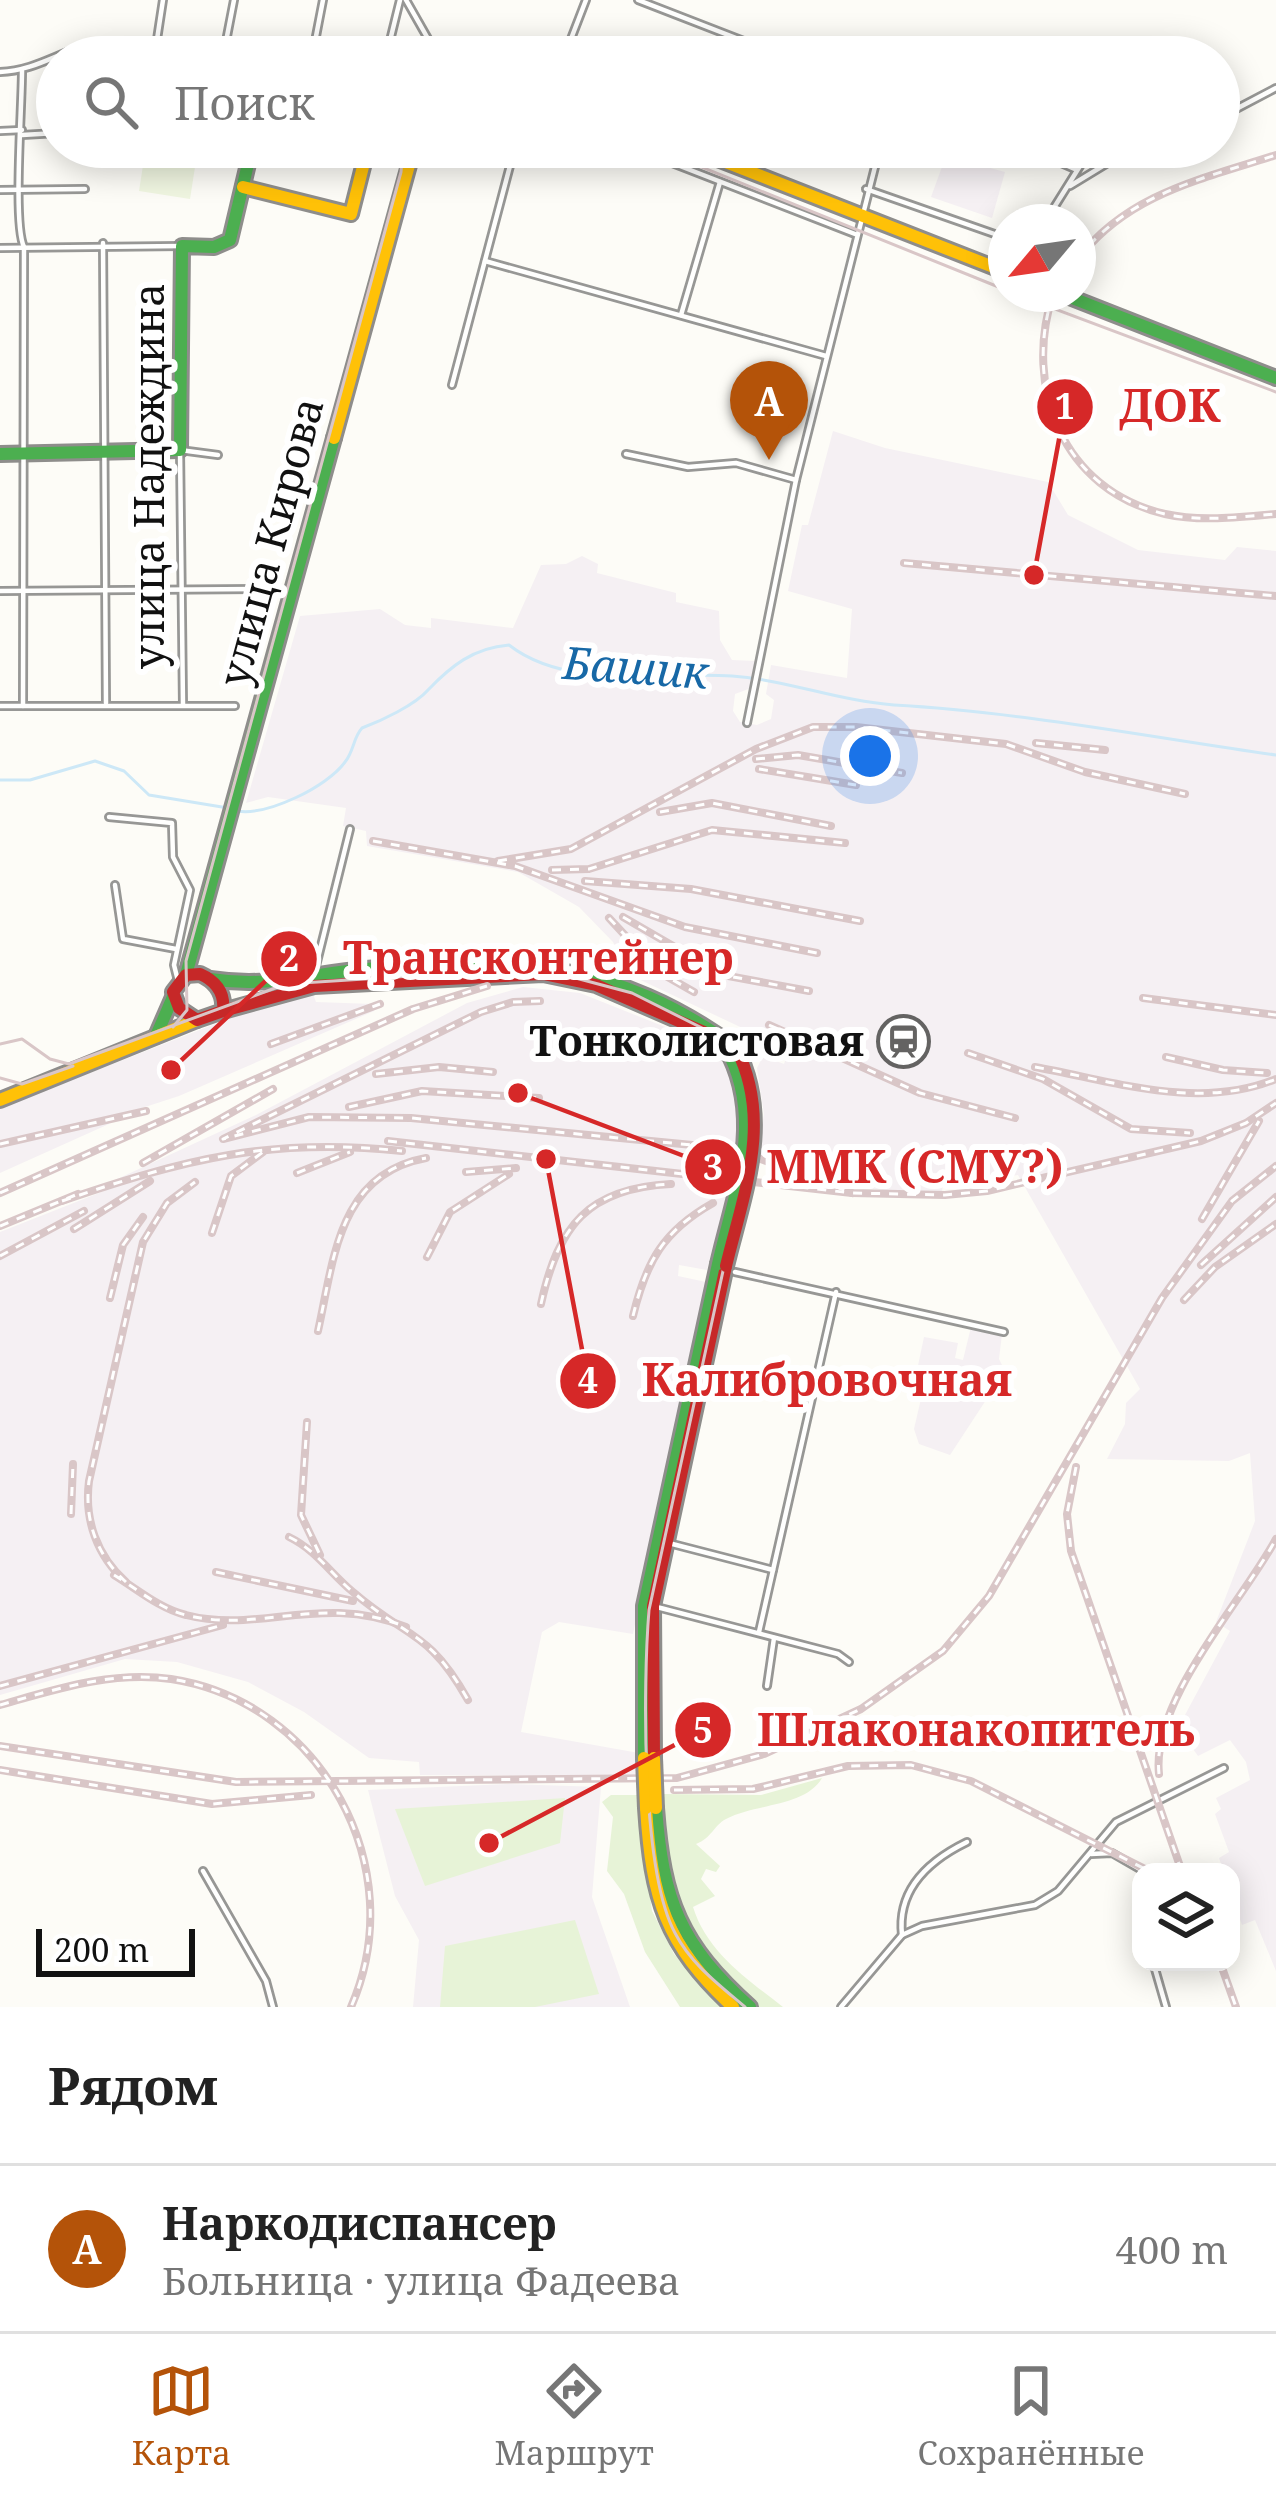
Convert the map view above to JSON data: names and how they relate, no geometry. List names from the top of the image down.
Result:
{
  "streets": {
    "main road": ["улица Надеждина", "улица Кирова"]
  },
  "water": ["Башик"],
  "places": {
    "other": [
      "ДОК",
      "Трансконтейнер",
      "ММК (СМУ?)",
      "Калибровочная",
      "Шлаконакопитель"
    ],
    "station": ["Тонколистовая"]
  },
  "scale_bar": "200 m",
  "north": "bottom left",
  "page": {
    "search": "Поиск",
    "pins": "A",
    "scale": "200 m",
    "heading": "Рядом",
    "list": [
      {
        "mark": "A",
        "name": "Наркодиспансер",
        "note": "Больница · улица Фадеева",
        "value": "400 m"
      }
    ],
    "nav": ["Карта", "Маршрут", "Сохранённые"]
  }
}
